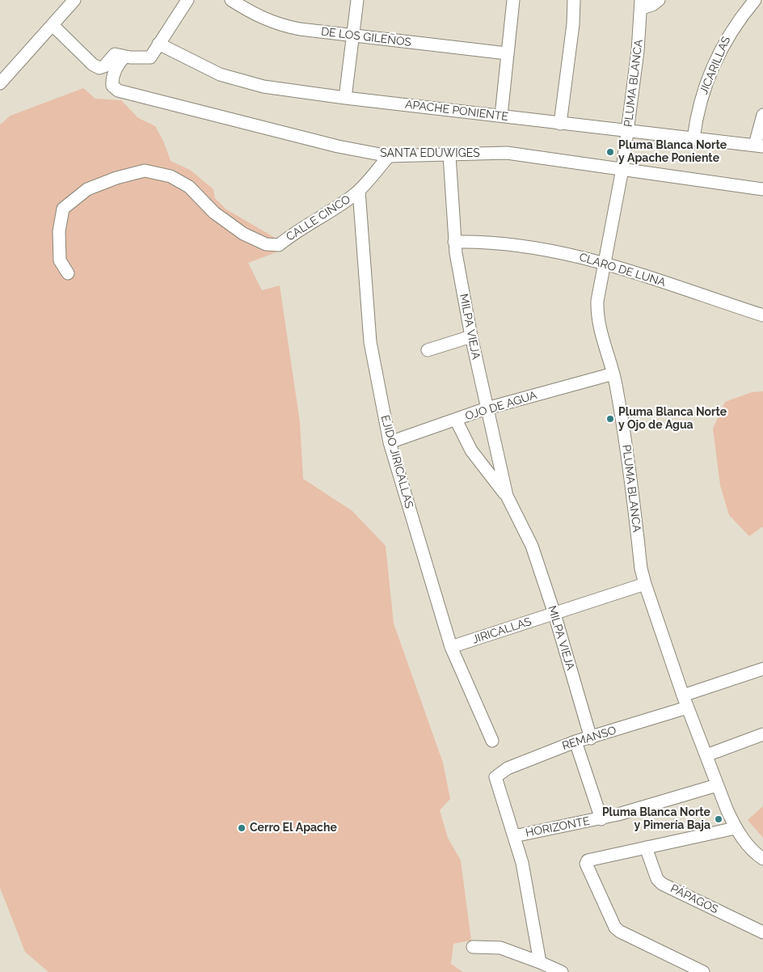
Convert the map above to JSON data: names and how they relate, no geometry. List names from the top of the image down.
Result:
{
  "streets": {
    "street": [
      "DE LOS GILEÑOS",
      "JICARILLAS",
      "PLUMA BLANCA",
      "APACHE PONIENTE",
      "SANTA EDUWIGES",
      "CALLE CINCO",
      "CLARO DE LUNA",
      "MILPA VIEJA",
      "OJO DE AGUA",
      "EJIDO JIRICALLAS",
      "JIRICALLAS",
      "REMANSO",
      "HORIZONTE",
      "PÁPAGOS"
    ]
  },
  "crossings": [
    ["JICARILLAS", "APACHE PONIENTE"],
    ["PLUMA BLANCA", "APACHE PONIENTE"],
    ["PLUMA BLANCA", "SANTA EDUWIGES"],
    ["PLUMA BLANCA", "CLARO DE LUNA"],
    ["PLUMA BLANCA", "OJO DE AGUA"],
    ["PLUMA BLANCA", "JIRICALLAS"],
    ["PLUMA BLANCA", "REMANSO"],
    ["PLUMA BLANCA", "HORIZONTE"],
    ["SANTA EDUWIGES", "MILPA VIEJA"],
    ["CALLE CINCO", "EJIDO JIRICALLAS"],
    ["CLARO DE LUNA", "MILPA VIEJA"],
    ["MILPA VIEJA", "OJO DE AGUA"],
    ["MILPA VIEJA", "JIRICALLAS"],
    ["MILPA VIEJA", "REMANSO"],
    ["OJO DE AGUA", "EJIDO JIRICALLAS"],
    ["EJIDO JIRICALLAS", "JIRICALLAS"],
    ["REMANSO", "HORIZONTE"]
  ],
  "places": [
    "Pluma Blanca Norte y Apache Poniente",
    "Pluma Blanca Norte y Ojo de Agua",
    "Pluma Blanca Norte y Pimería Baja",
    "Cerro El Apache"
  ]
}
